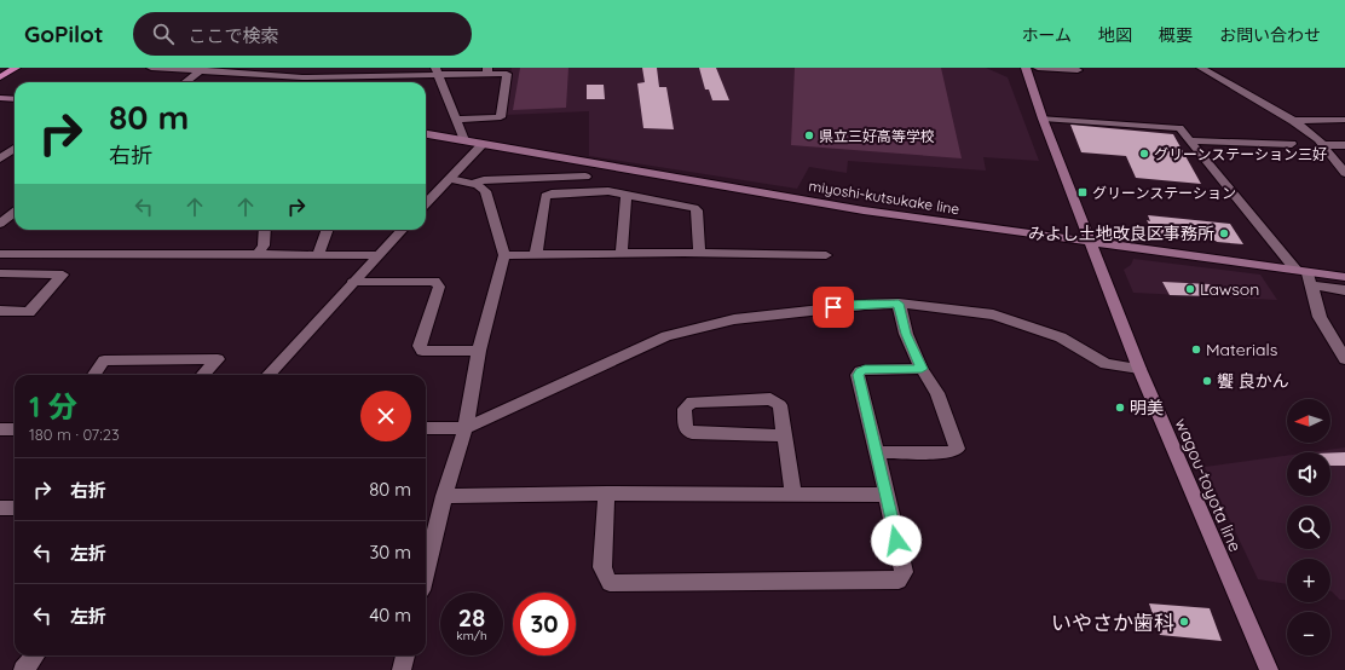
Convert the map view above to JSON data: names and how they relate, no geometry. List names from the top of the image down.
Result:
{
  "streets": {
    "main road": ["miyoshi-kutsukake line", "wagou-toyota line"]
  },
  "crossings": [
    ["miyoshi-kutsukake line", "wagou-toyota line"]
  ],
  "places": {
    "other": [
      "県立三好高等学校",
      "グリーンステーション三好",
      "みよし土地改良区事務所",
      "Lawson",
      "Materials",
      "饗 良かん",
      "明美",
      "いやさか歯科"
    ],
    "transit": ["グリーンステーション"]
  },
  "north": "left",
  "page": {
    "header": "GoPilot",
    "search": "ここで検索",
    "nav": [
      "ホーム",
      "地図",
      "概要",
      "お問い合わせ"
    ],
    "turn": ["80 m", "右折"],
    "heading": ["1 分", "180 m · 07:23"],
    "map_buttons": ["+", "−"],
    "list": [
      {
        "name": "右折",
        "value": "80 m"
      },
      {
        "name": "左折",
        "value": "30 m"
      },
      {
        "name": "左折",
        "value": "40 m"
      }
    ],
    "speed": "28 km/h",
    "limit": "30"
  }
}
